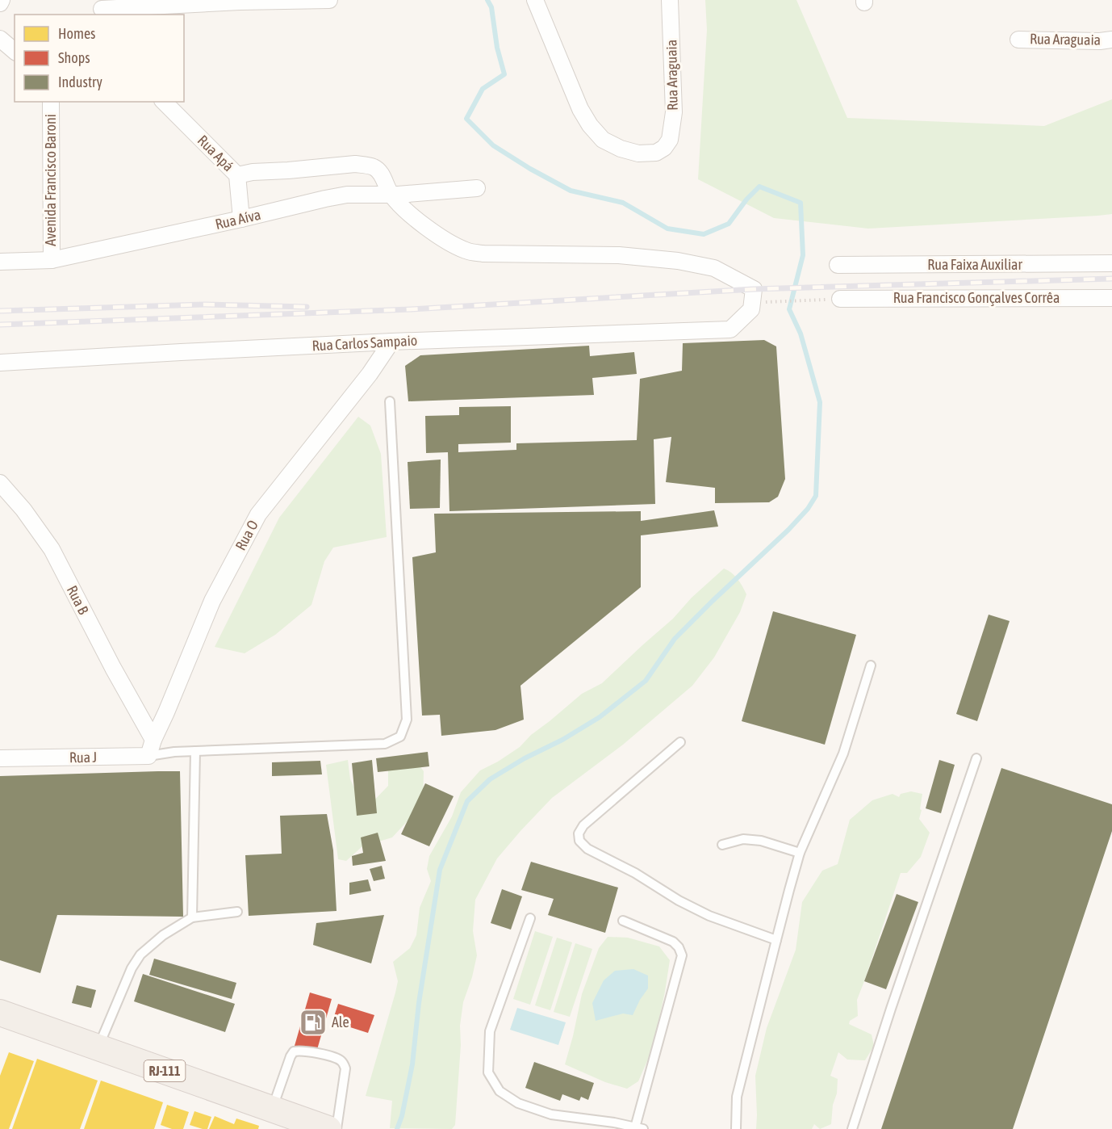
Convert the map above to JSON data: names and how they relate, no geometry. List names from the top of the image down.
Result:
{
  "streets": {
    "main road": ["RJ-111"],
    "street": [
      "Rua Araguaia",
      "Rua Apá",
      "Avenida Francisco Baroni",
      "Rua Aíva",
      "Rua Faixa Auxiliar",
      "Rua Francisco Gonçalves Corrêa",
      "Rua Carlos Sampaio",
      "Rua O",
      "Rua B",
      "Rua J"
    ]
  },
  "crossings": [
    ["Rua Apá", "Rua Aíva"],
    ["Avenida Francisco Baroni", "Rua Aíva"],
    ["Rua Carlos Sampaio", "Rua O"],
    ["Rua O", "Rua B"]
  ],
  "places": {
    "fuel station": ["Ale"]
  },
  "legend": ["Homes", "Shops", "Industry"]
}
